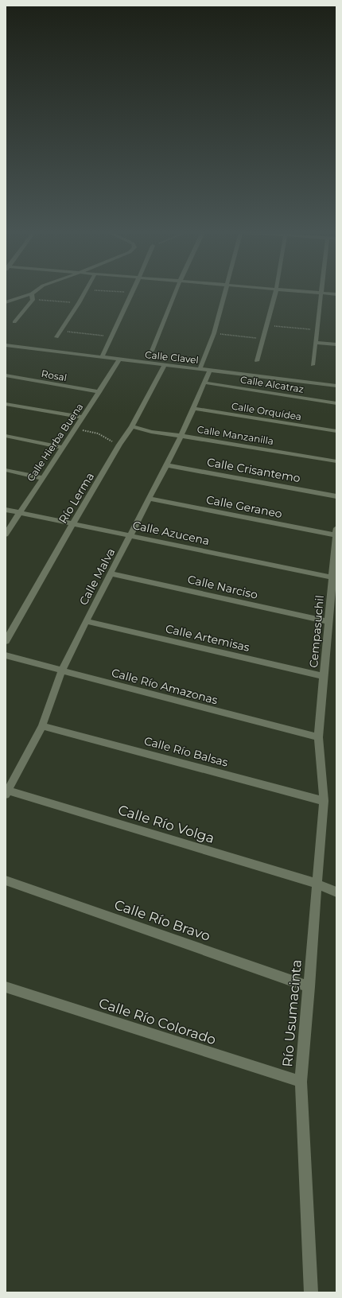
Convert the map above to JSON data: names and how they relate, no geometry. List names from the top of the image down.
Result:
{
  "streets": {
    "street": [
      "Calle Clavel",
      "Rosal",
      "Calle Alcatraz",
      "Calle Orquídea",
      "Calle Manzanilla",
      "Calle Hierba Buena",
      "Calle Crisantemo",
      "Río Lerma",
      "Calle Geraneo",
      "Calle Azucena",
      "Calle Malva",
      "Calle Narciso",
      "Cempasuchil",
      "Calle Artemisas",
      "Calle Río Amazonas",
      "Calle Río Balsas",
      "Calle Río Volga",
      "Calle Río Bravo",
      "Río Usumacinta",
      "Calle Río Colorado"
    ]
  },
  "crossings": [
    ["Calle Clavel", "Calle Hierba Buena"],
    ["Calle Clavel", "Río Lerma"],
    ["Calle Clavel", "Calle Malva"],
    ["Rosal", "Calle Hierba Buena"],
    ["Calle Alcatraz", "Calle Malva"],
    ["Calle Orquídea", "Calle Malva"],
    ["Calle Manzanilla", "Río Lerma"],
    ["Calle Manzanilla", "Calle Malva"],
    ["Calle Hierba Buena", "Calle Azucena"],
    ["Calle Crisantemo", "Calle Malva"],
    ["Río Lerma", "Calle Azucena"],
    ["Calle Geraneo", "Calle Malva"],
    ["Calle Geraneo", "Cempasuchil"],
    ["Calle Azucena", "Calle Malva"],
    ["Calle Azucena", "Cempasuchil"],
    ["Calle Malva", "Calle Narciso"],
    ["Calle Malva", "Calle Artemisas"],
    ["Calle Malva", "Calle Río Amazonas"],
    ["Calle Malva", "Calle Río Balsas"],
    ["Calle Malva", "Calle Río Volga"],
    ["Calle Narciso", "Cempasuchil"],
    ["Cempasuchil", "Calle Artemisas"],
    ["Cempasuchil", "Calle Río Amazonas"],
    ["Cempasuchil", "Río Usumacinta"],
    ["Calle Río Amazonas", "Río Usumacinta"],
    ["Calle Río Balsas", "Río Usumacinta"],
    ["Calle Río Volga", "Río Usumacinta"],
    ["Calle Río Bravo", "Río Usumacinta"],
    ["Río Usumacinta", "Calle Río Colorado"]
  ]
}
